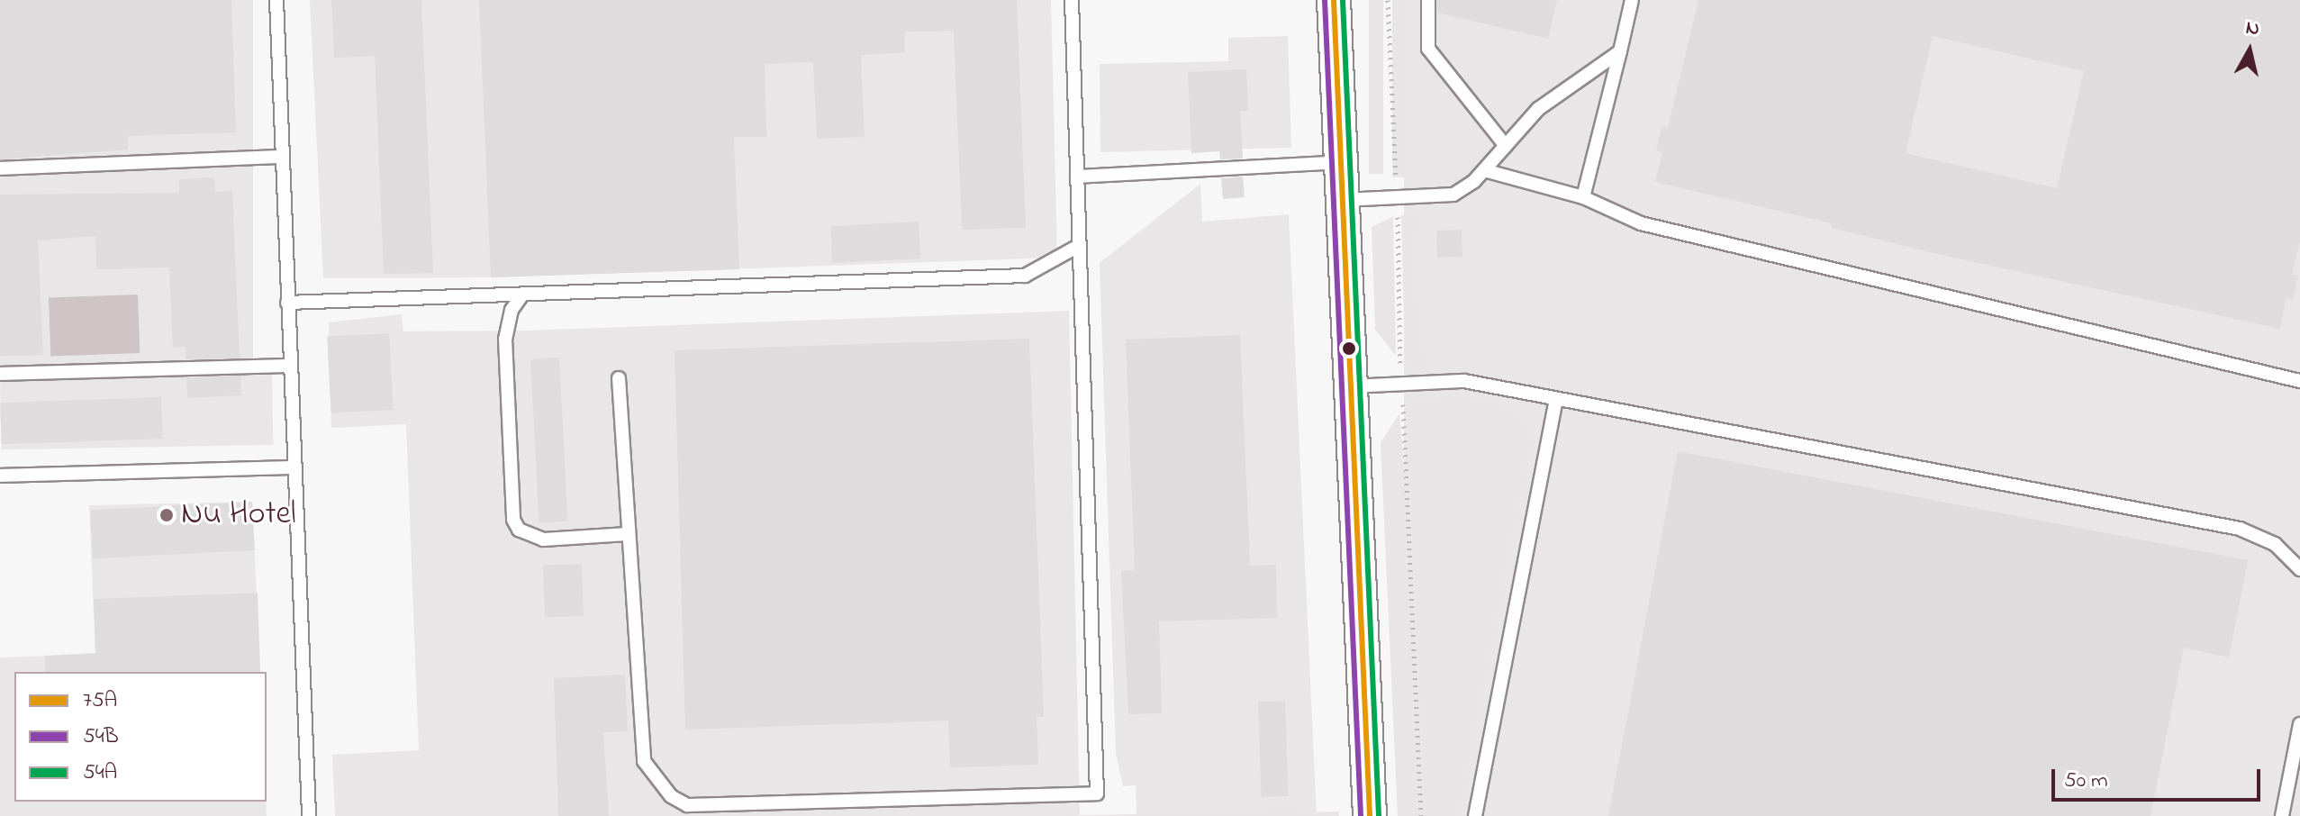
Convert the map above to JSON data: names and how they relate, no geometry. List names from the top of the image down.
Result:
{
  "places": ["Nu Hotel"],
  "lines": ["transit line 75A", "transit line 54B", "transit line 54A"],
  "legend": ["75A", "54B", "54A"],
  "scale_bar": "50 m",
  "north": "top"
}
